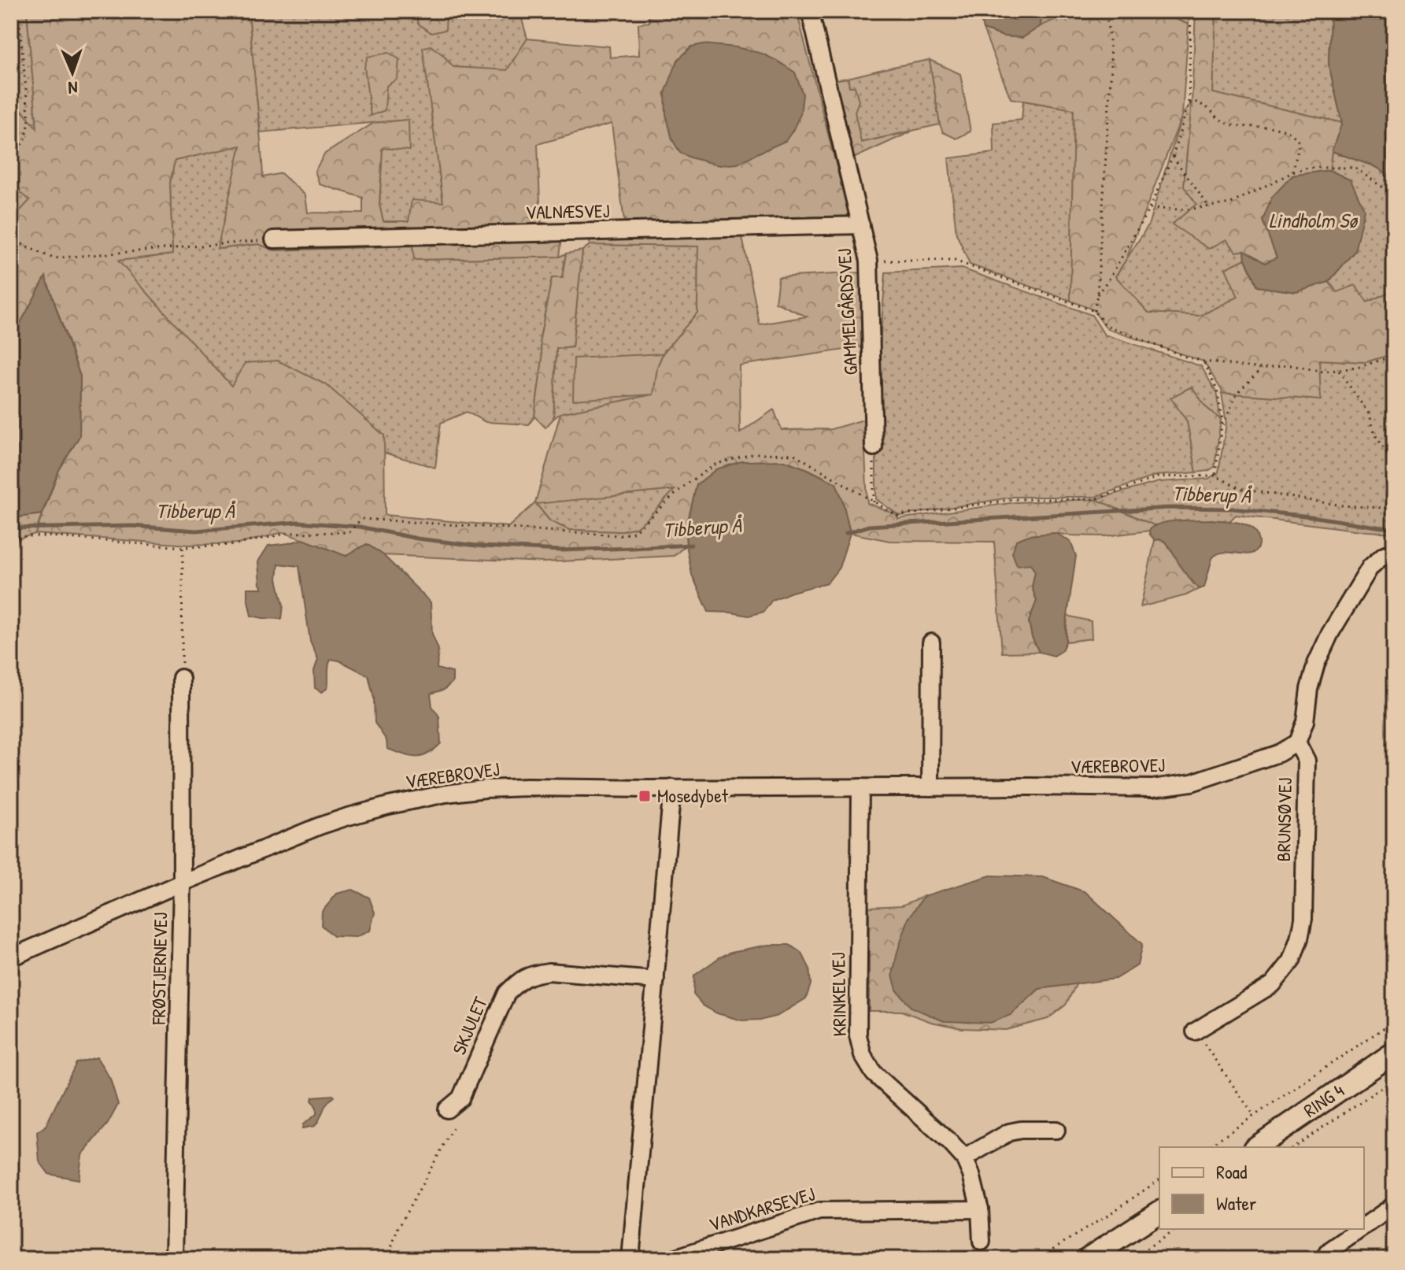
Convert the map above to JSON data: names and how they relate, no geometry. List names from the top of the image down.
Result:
{
  "streets": {
    "main road": ["RING 4"],
    "street": [
      "VALNÆSVEJ",
      "GAMMELGÅRDSVEJ",
      "VÆREBROVEJ",
      "BRUNSØVEJ",
      "FRØSTJERNEVEJ",
      "KRINKELVEJ",
      "SKJULET",
      "VANDKARSEVEJ"
    ]
  },
  "crossings": [
    ["VALNÆSVEJ", "GAMMELGÅRDSVEJ"],
    ["VÆREBROVEJ", "BRUNSØVEJ"],
    ["VÆREBROVEJ", "FRØSTJERNEVEJ"],
    ["VÆREBROVEJ", "KRINKELVEJ"],
    ["KRINKELVEJ", "VANDKARSEVEJ"]
  ],
  "water": ["Lindholm Sø", "Tibberup Å"],
  "places": {
    "transit": ["Mosedybet"]
  },
  "legend": ["Road", "Water"],
  "north": "bottom"
}
